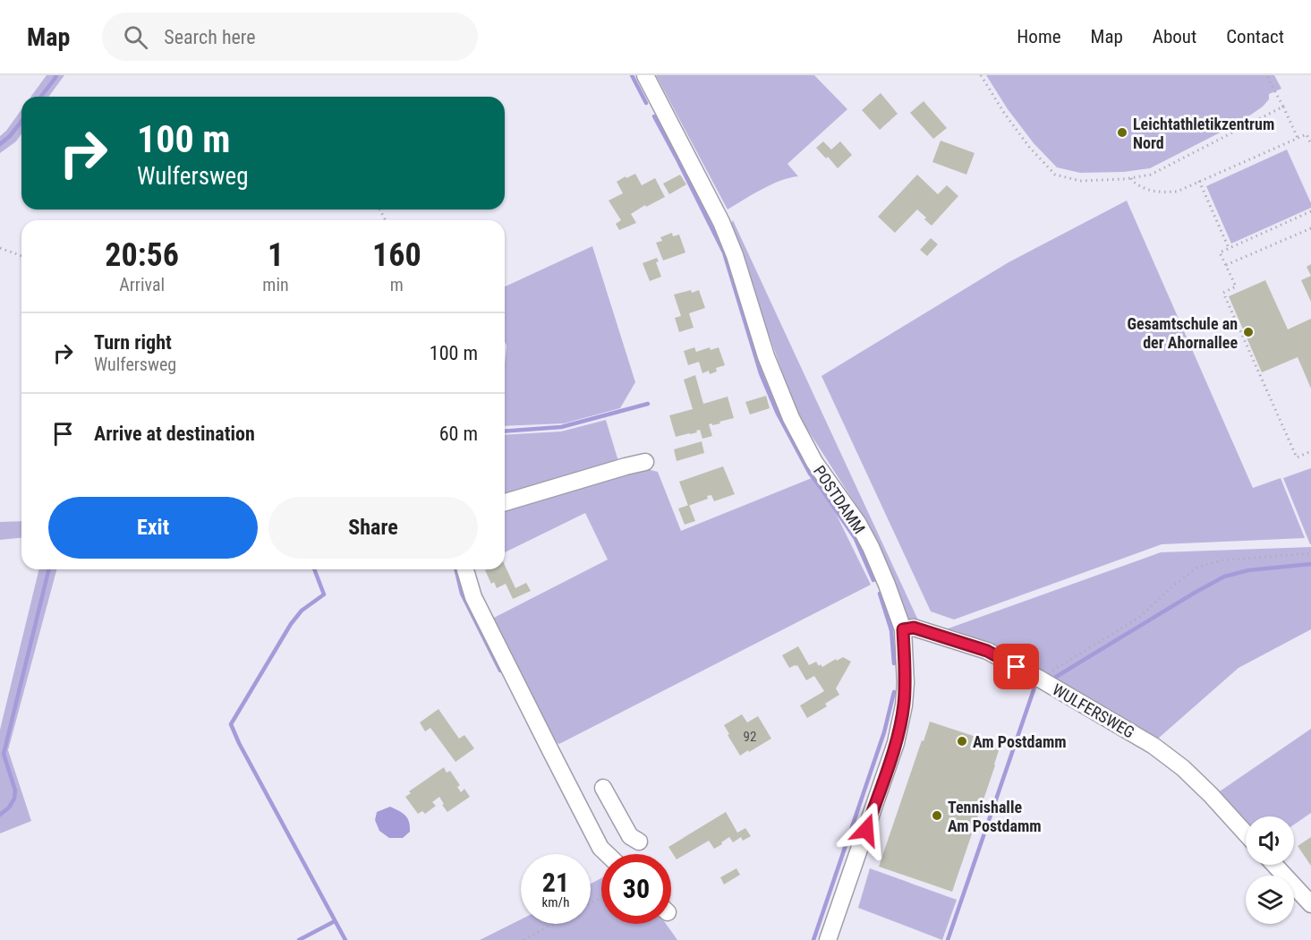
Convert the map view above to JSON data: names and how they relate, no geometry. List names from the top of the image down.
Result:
{
  "streets": {
    "street": ["POSTDAMM", "WULFERSWEG"]
  },
  "crossings": [
    ["POSTDAMM", "WULFERSWEG"]
  ],
  "places": [
    "Leichtathletikzentrum Nord",
    "Gesamtschule an der Ahornallee",
    "Am Postdamm",
    "Tennishalle Am Postdamm"
  ],
  "house_numbers": ["92"],
  "page": {
    "header": "Map",
    "search": "Search here",
    "nav": [
      "Home",
      "Map",
      "About",
      "Contact"
    ],
    "turn": ["100 m", "Wulfersweg"],
    "eta": [
      "20:56",
      "Arrival",
      "1",
      "min",
      "160",
      "m"
    ],
    "list": [
      {
        "name": "Turn right",
        "note": "Wulfersweg",
        "value": "100 m"
      },
      {
        "name": "Arrive at destination",
        "value": "60 m"
      }
    ],
    "buttons": ["Exit", "Share"],
    "speed": "21 km/h",
    "limit": "30"
  }
}
